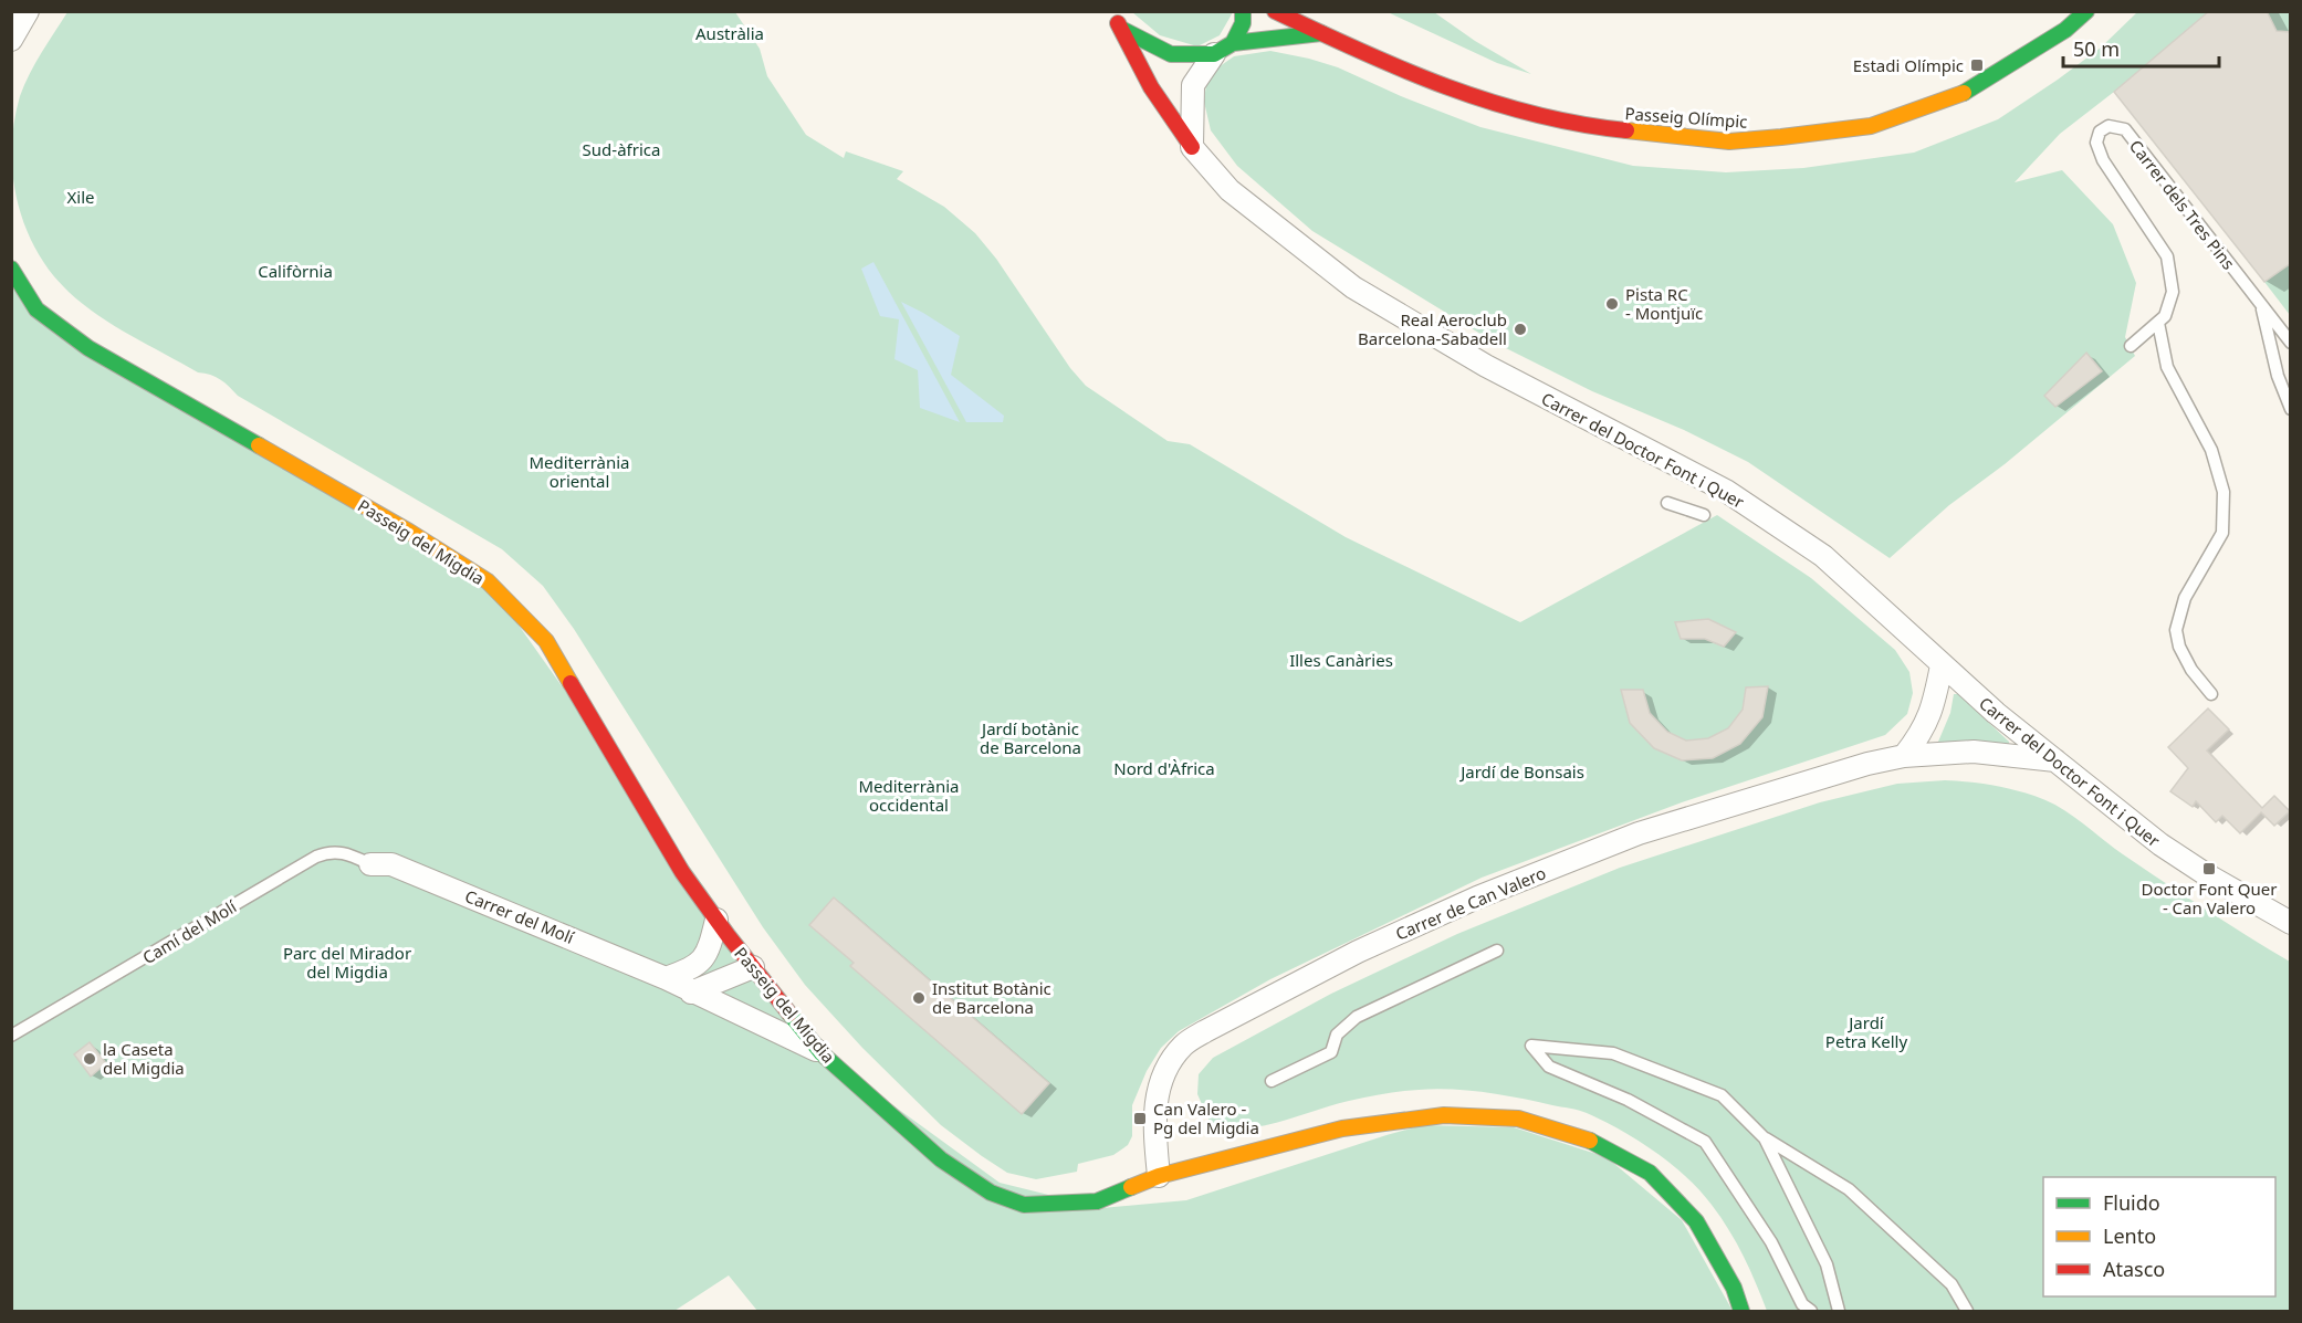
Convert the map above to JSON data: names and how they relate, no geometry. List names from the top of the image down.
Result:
{
  "streets": {
    "street": [
      "Passeig Olímpic",
      "Carrer del Doctor Font i Quer",
      "Passeig del Migdia",
      "Carrer de Can Valero",
      "Carrer del Molí"
    ],
    "lane": ["Carrer dels Tres Pins", "Camí del Molí"]
  },
  "crossings": [
    ["Carrer del Doctor Font i Quer", "Carrer de Can Valero"],
    ["Passeig del Migdia", "Carrer de Can Valero"],
    ["Passeig del Migdia", "Carrer del Molí"],
    ["Carrer del Molí", "Camí del Molí"]
  ],
  "parks": [
    "Austràlia",
    "Sud-àfrica",
    "Xile",
    "Califòrnia",
    "Mediterrània oriental",
    "Illes Canàries",
    "Jardí botànic de Barcelona",
    "Nord d'Àfrica",
    "Jardí de Bonsais",
    "Mediterrània occidental",
    "Parc del Mirador del Migdia",
    "Jardí Petra Kelly"
  ],
  "places": {
    "transit": ["Estadi Olímpic", "Doctor Font Quer - Can Valero", "Can Valero - Pg del Migdia"],
    "other": [
      "Pista RC - Montjuïc",
      "Real Aeroclub Barcelona-Sabadell",
      "Institut Botànic de Barcelona",
      "la Caseta del Migdia"
    ]
  },
  "legend": ["Fluido", "Lento", "Atasco"],
  "scale_bar": "50 m"
}
